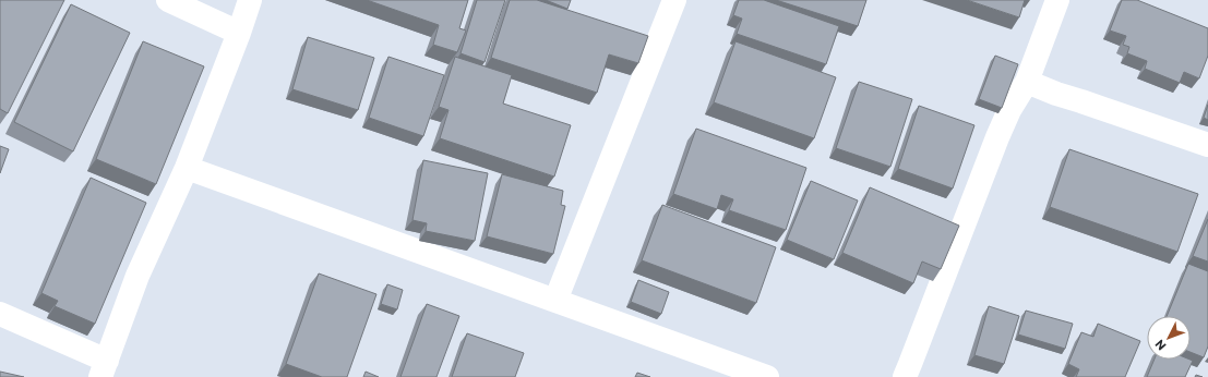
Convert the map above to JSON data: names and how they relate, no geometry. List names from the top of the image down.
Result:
{
  "north": "bottom left"
}
